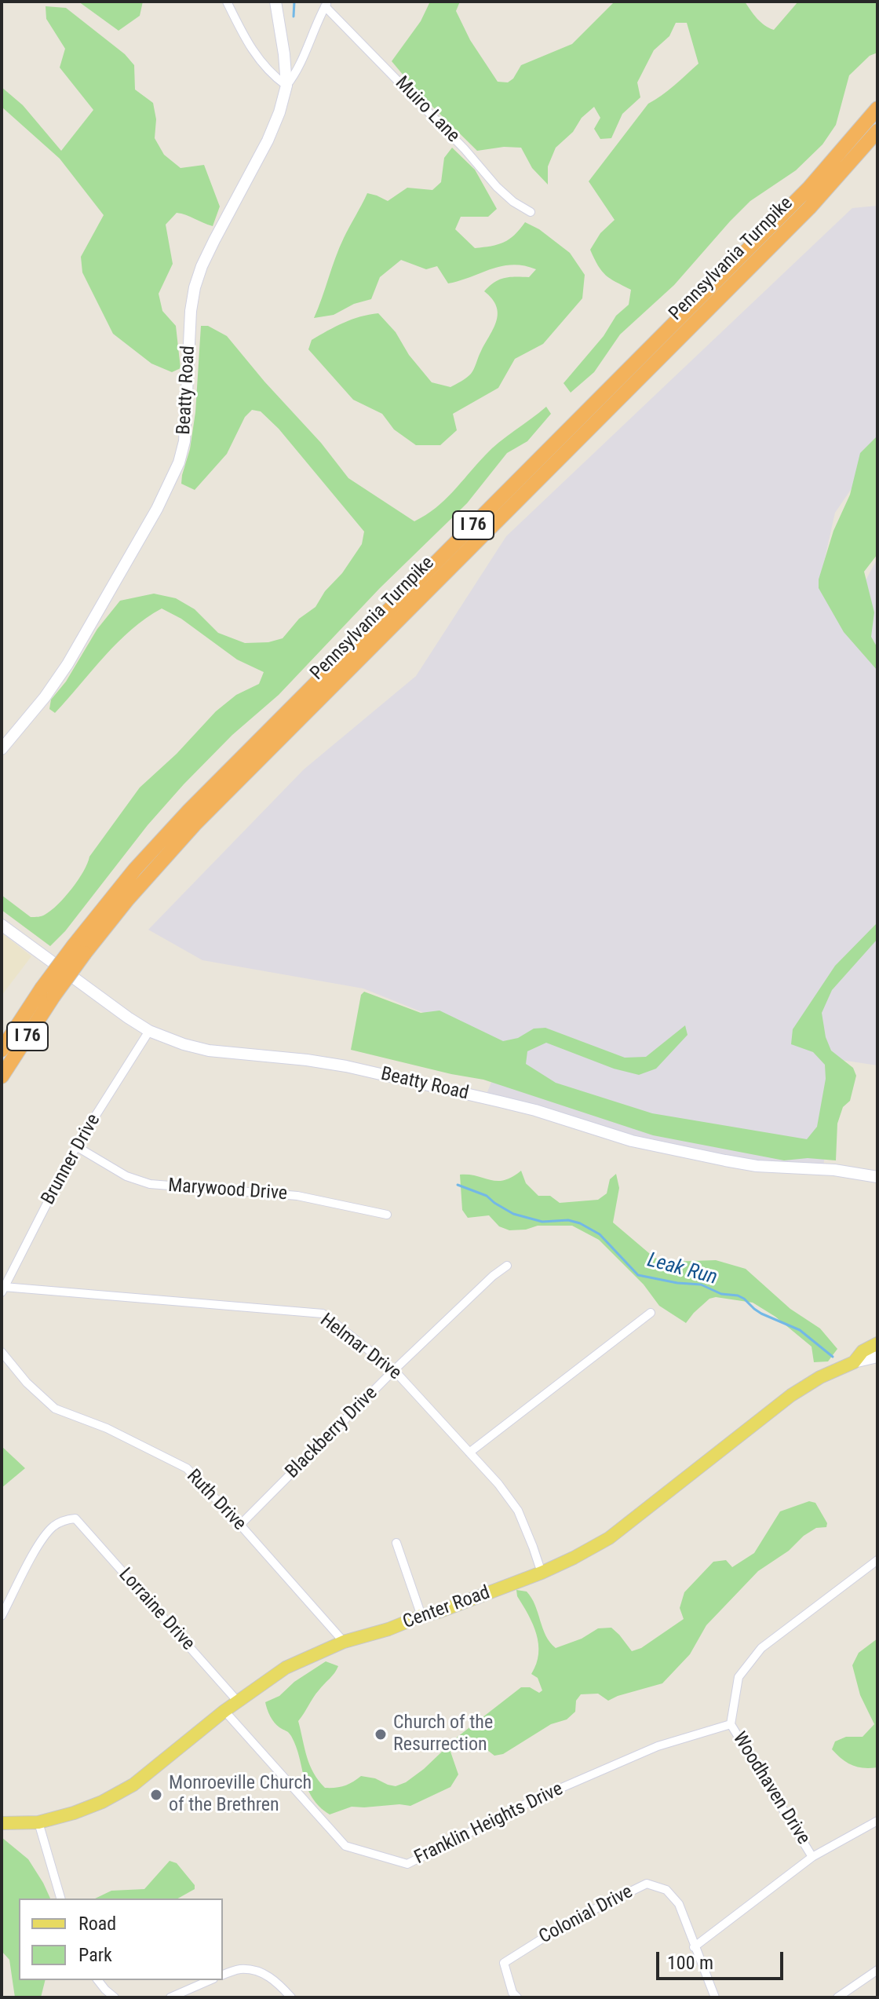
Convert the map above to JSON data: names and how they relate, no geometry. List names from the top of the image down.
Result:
{
  "streets": {
    "highway": ["Pennsylvania Turnpike", "I 76"],
    "main road": ["Center Road"],
    "street": [
      "Muiro Lane",
      "Beatty Road",
      "Brunner Drive",
      "Marywood Drive",
      "Helmar Drive",
      "Blackberry Drive",
      "Ruth Drive",
      "Lorraine Drive",
      "Woodhaven Drive",
      "Franklin Heights Drive",
      "Colonial Drive"
    ]
  },
  "crossings": [
    ["Beatty Road", "Brunner Drive"],
    ["Brunner Drive", "Marywood Drive"],
    ["Brunner Drive", "Helmar Drive"],
    ["Helmar Drive", "Blackberry Drive"],
    ["Helmar Drive", "Center Road"],
    ["Blackberry Drive", "Ruth Drive"],
    ["Ruth Drive", "Center Road"],
    ["Center Road", "Lorraine Drive"],
    ["Center Road", "Franklin Heights Drive"],
    ["Woodhaven Drive", "Franklin Heights Drive"]
  ],
  "water": ["Leak Run"],
  "places": ["Church of the Resurrection", "Monroeville Church of the Brethren"],
  "legend": ["Road", "Park"],
  "scale_bar": "100 m"
}
